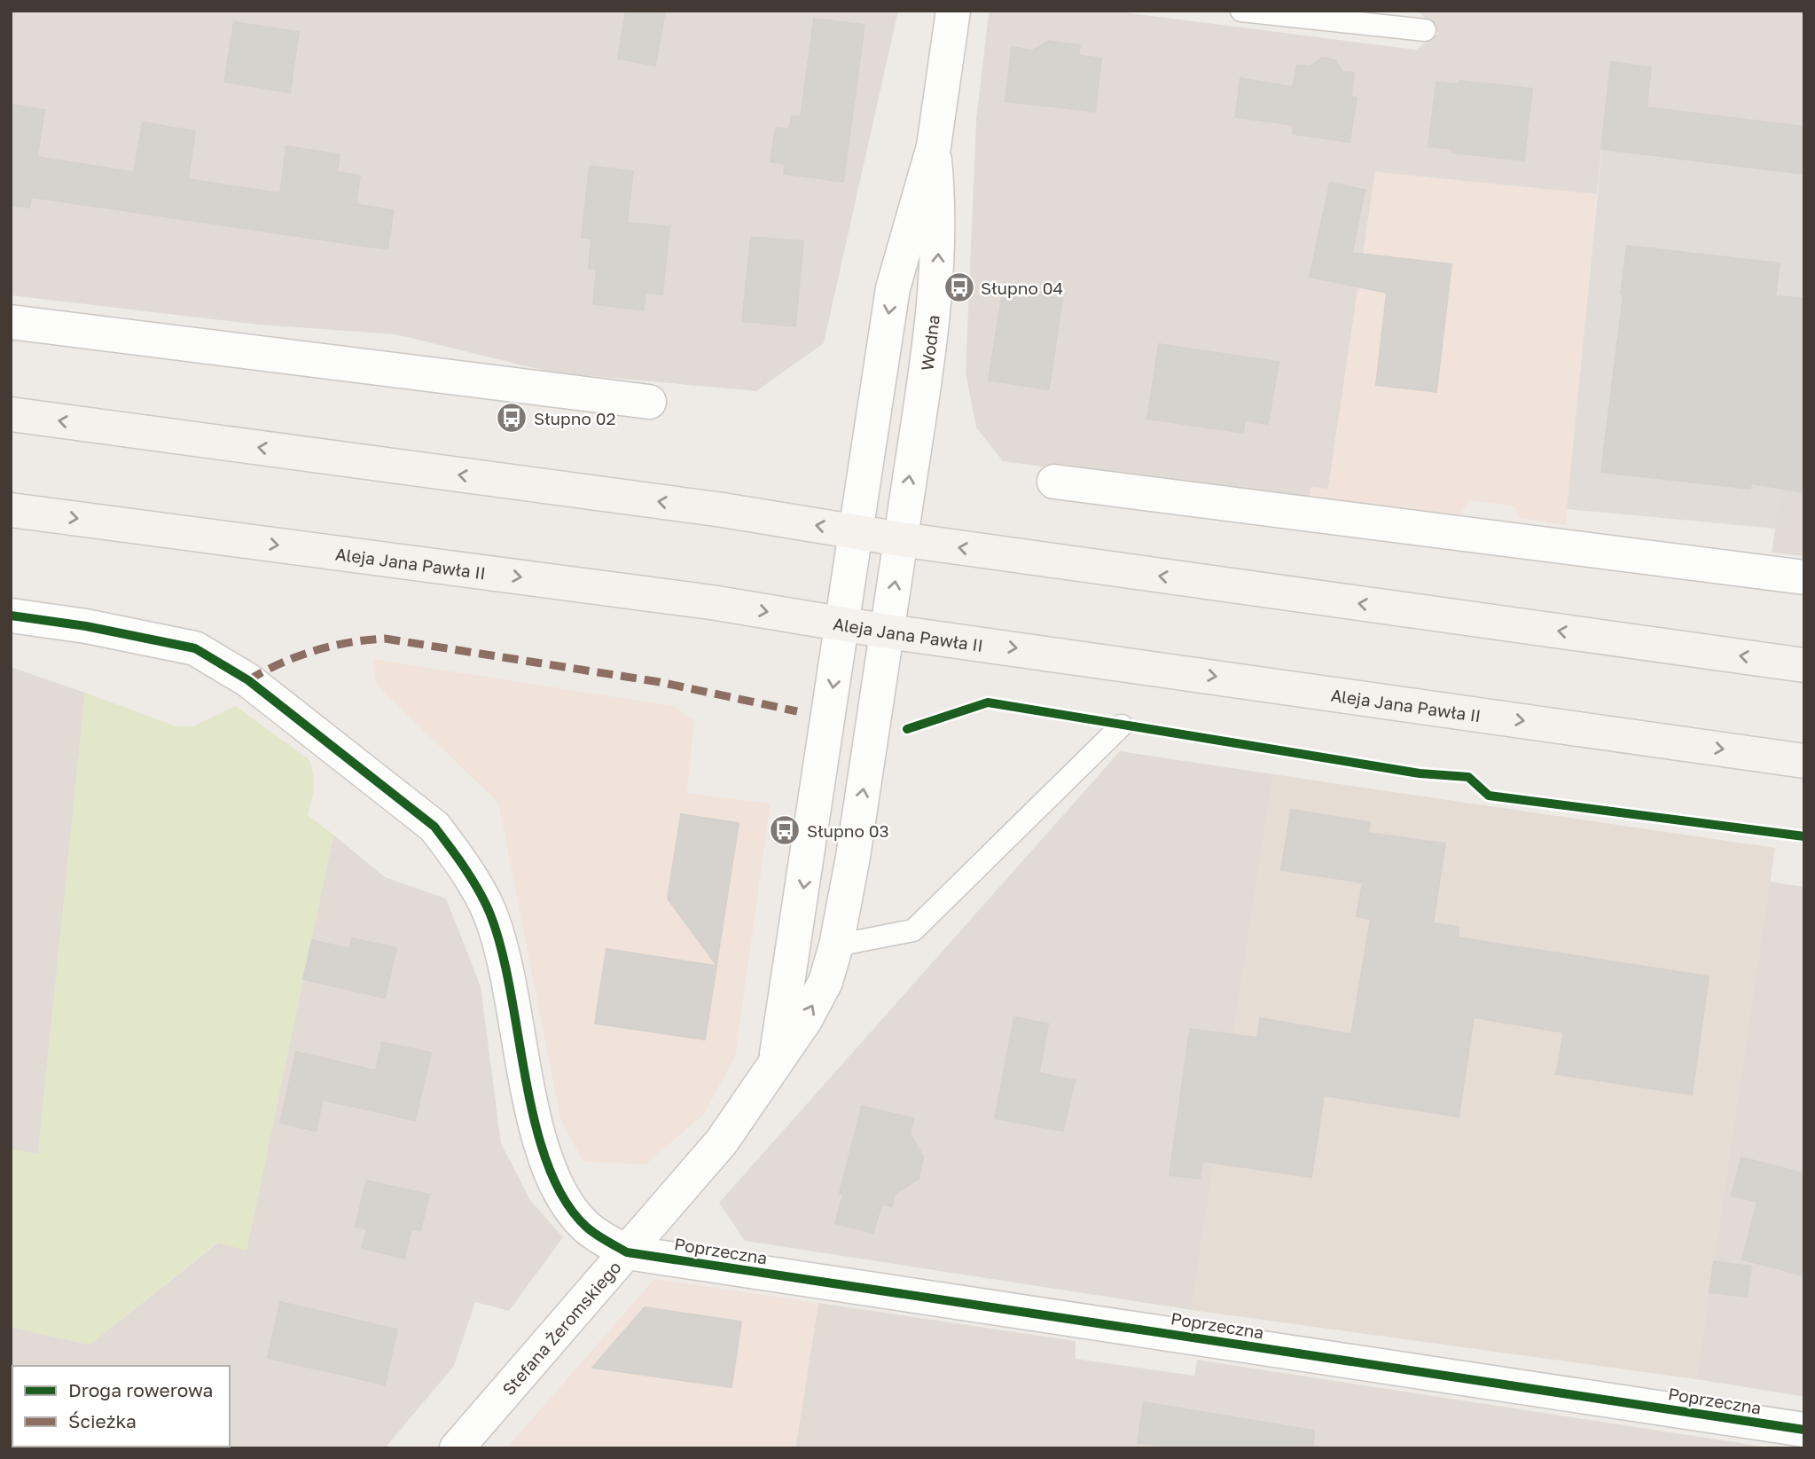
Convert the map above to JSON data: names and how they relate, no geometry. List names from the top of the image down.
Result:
{
  "streets": {
    "main road": ["Aleja Jana Pawła II"],
    "street": ["Wodna", "Poprzeczna", "Stefana Żeromskiego"]
  },
  "crossings": [
    ["Wodna", "Aleja Jana Pawła II"],
    ["Wodna", "Stefana Żeromskiego"],
    ["Aleja Jana Pawła II", "Stefana Żeromskiego"],
    ["Poprzeczna", "Stefana Żeromskiego"]
  ],
  "places": {
    "bus stop": ["Słupno 04", "Słupno 02", "Słupno 03"]
  },
  "legend": ["Droga rowerowa", "Ścieżka"]
}
